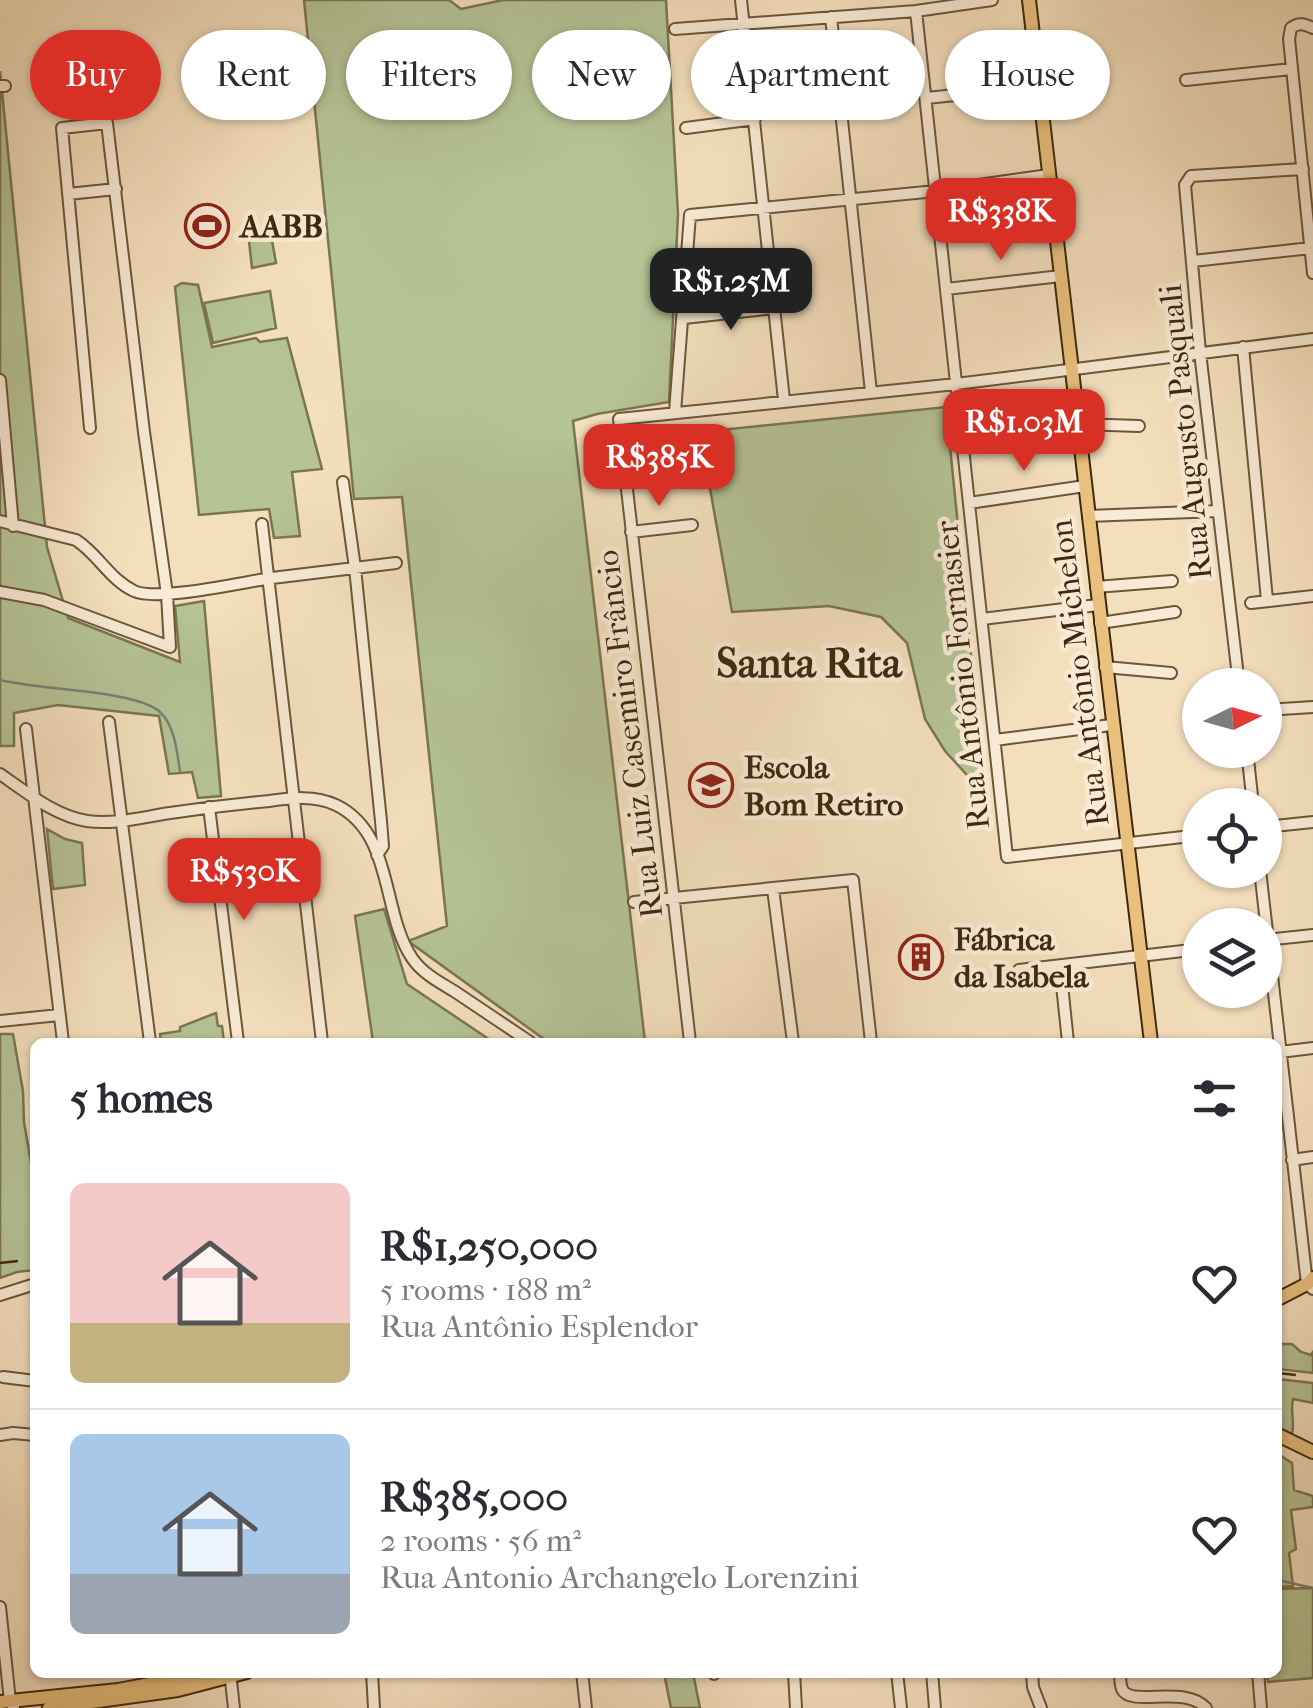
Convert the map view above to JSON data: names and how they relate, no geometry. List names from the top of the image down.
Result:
{
  "streets": {
    "main road": ["Rua Antônio Michelon"],
    "street": ["Rua Augusto Pasquali", "Rua Antônio Fornasier", "Rua Luiz Casemiro Frâncio"]
  },
  "crossings": [
    ["Rua Antônio Michelon", "Rua Antônio Fornasier"]
  ],
  "districts": ["Santa Rita"],
  "places": {
    "sports": ["AABB"],
    "school or university": ["Escola Bom Retiro"],
    "building": ["Fábrica da Isabela"]
  },
  "north": "right",
  "page": {
    "chip": [
      "Buy",
      "Rent",
      "Filters",
      "New",
      "Apartment",
      "House"
    ],
    "price": [
      "R$338K",
      "R$1.25M",
      "R$1.03M",
      "R$385K",
      "R$530K"
    ],
    "heading": "5 homes",
    "list": [
      {
        "name": "R$1,250,000",
        "note": "5 rooms · 188 m² · Rua Antônio Esplendor"
      },
      {
        "name": "R$385,000",
        "note": "2 rooms · 56 m² · Rua Antonio Archangelo Lorenzini"
      }
    ]
  }
}
